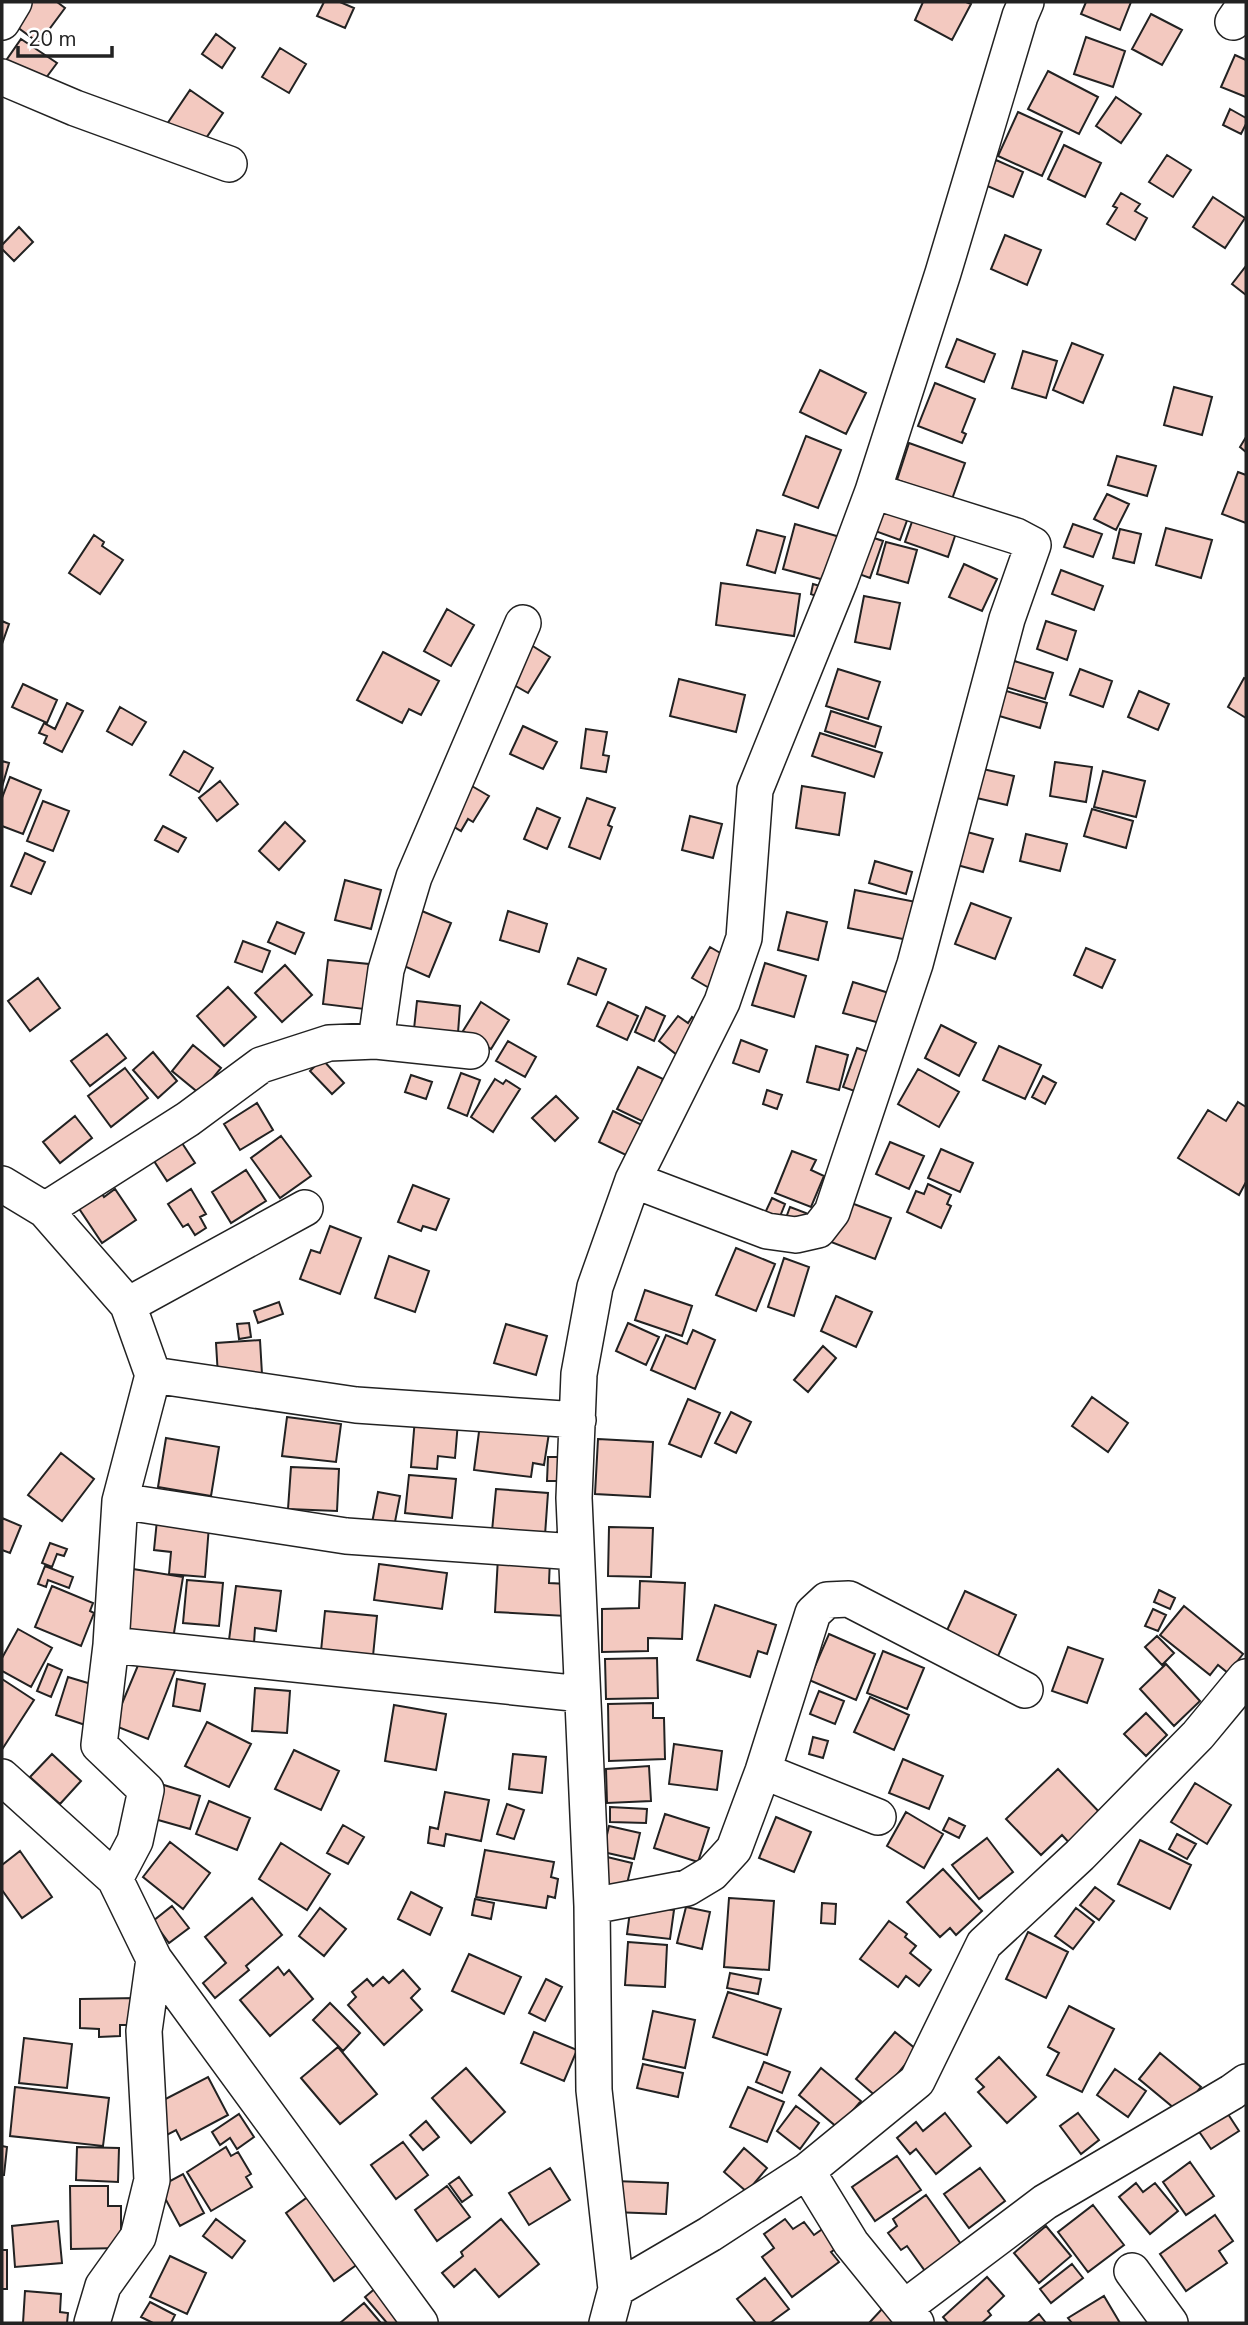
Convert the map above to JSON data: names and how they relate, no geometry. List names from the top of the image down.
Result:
{
  "scale_bar": "20 m"
}
